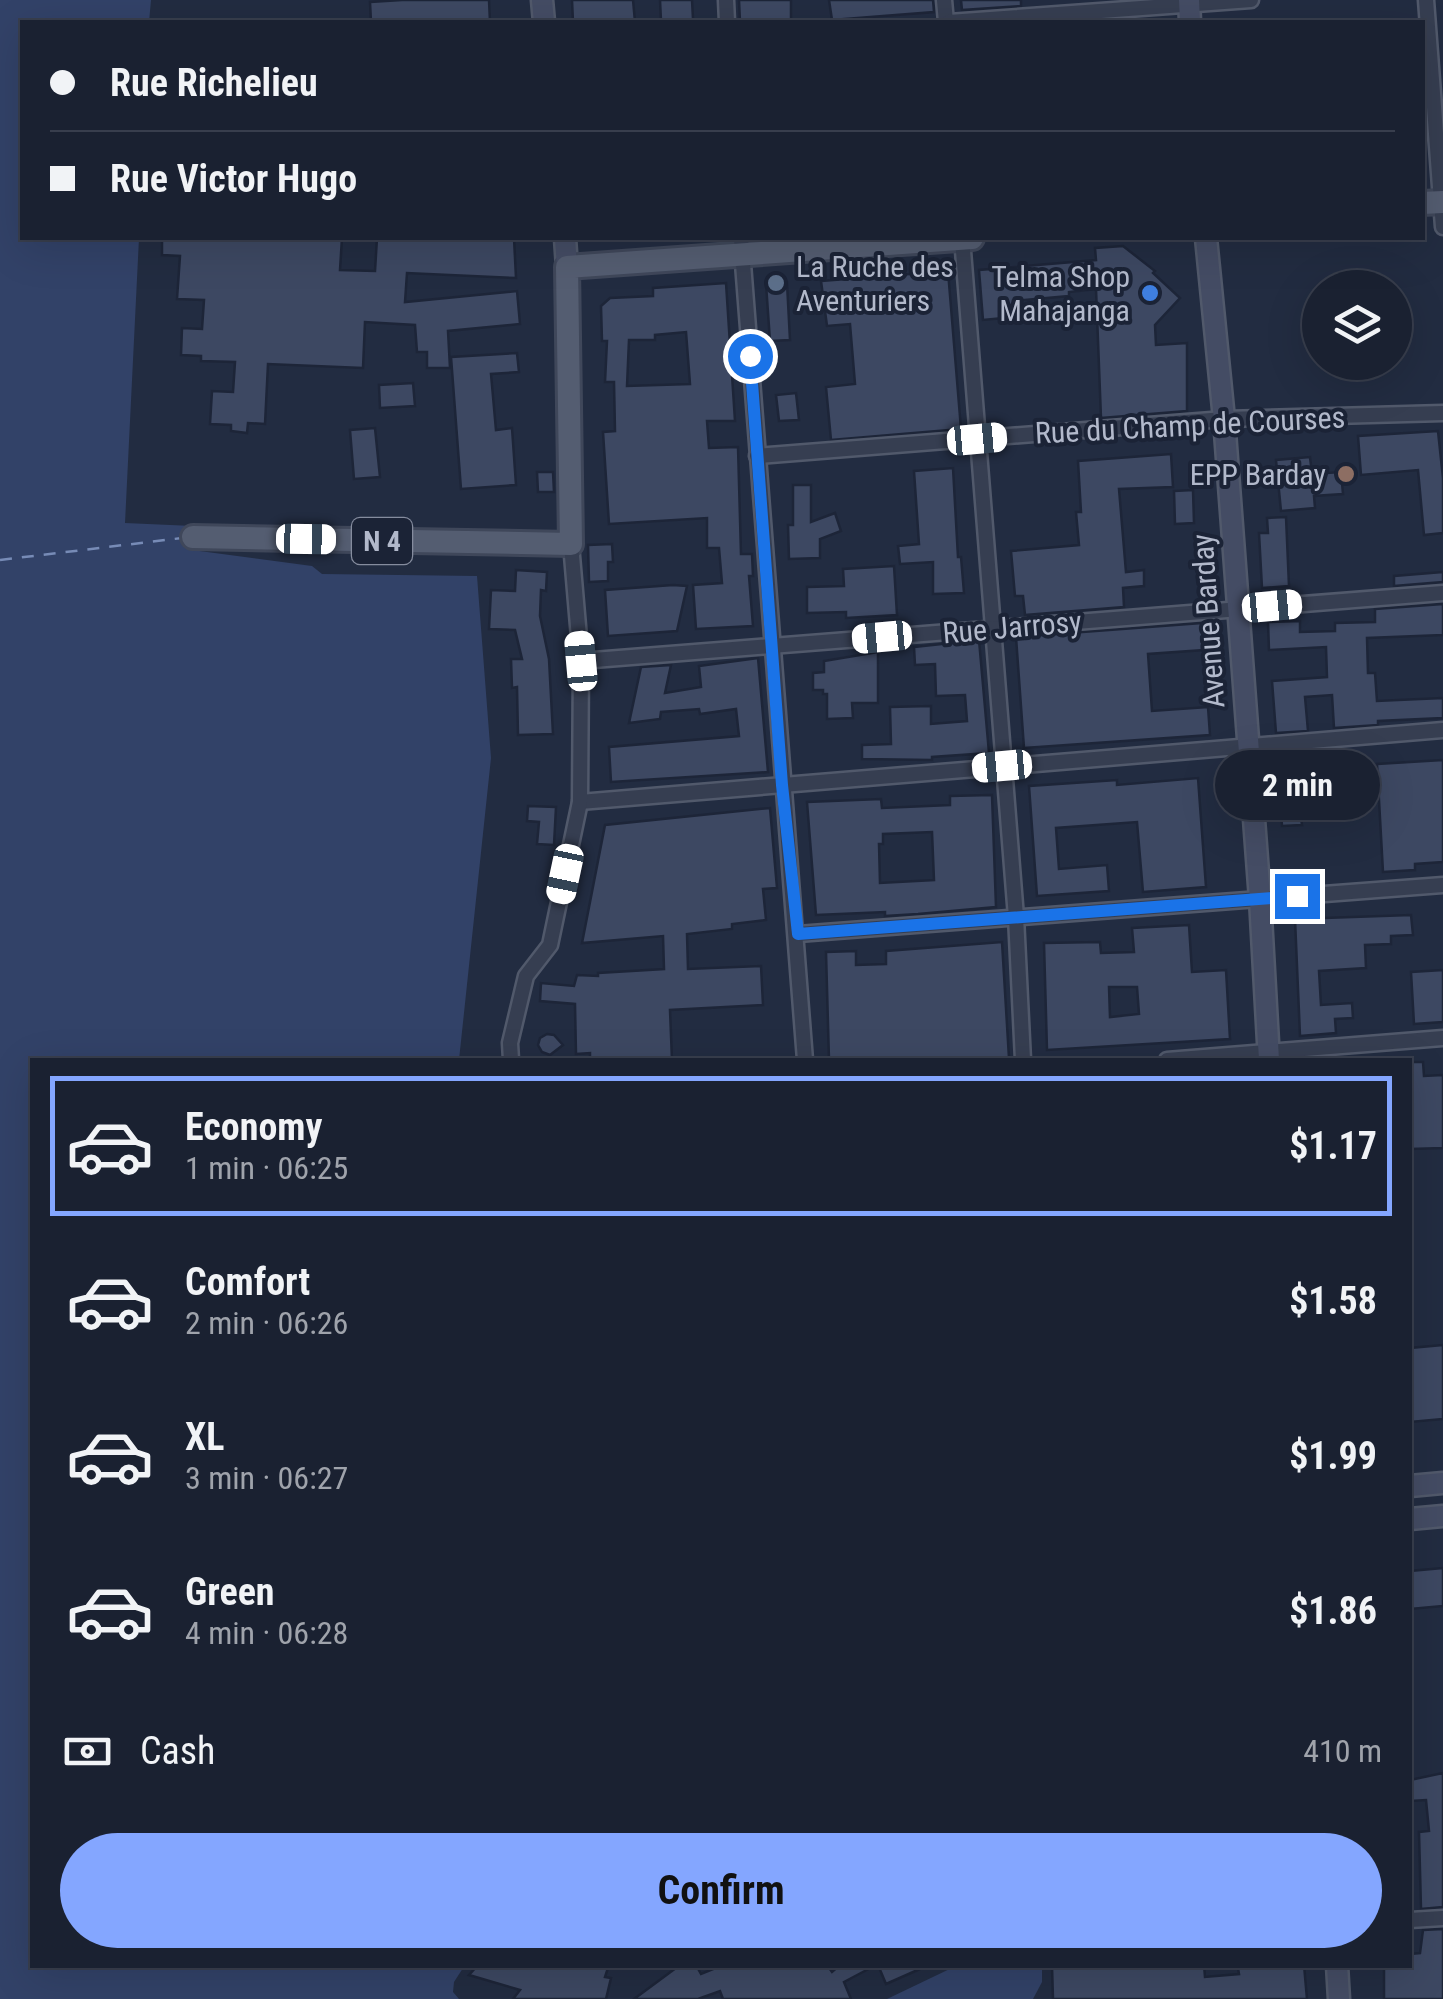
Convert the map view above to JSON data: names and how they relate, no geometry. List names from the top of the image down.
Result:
{
  "streets": {
    "main road": ["N 4", "Avenue Barday"],
    "street": ["Rue du Champ de Courses", "Rue Jarrosy"]
  },
  "crossings": [
    ["Rue du Champ de Courses", "Avenue Barday"],
    ["Avenue Barday", "Rue Jarrosy"]
  ],
  "places": ["La Ruche des Aventuriers", "Telma Shop Mahajanga", "EPP Barday"],
  "page": {
    "banner": ["Rue Richelieu", "Rue Victor Hugo"],
    "bubble": "2 min",
    "list": [
      {
        "name": "Economy",
        "note": "1 min · 06:25",
        "value": "$1.17"
      },
      {
        "name": "Comfort",
        "note": "2 min · 06:26",
        "value": "$1.58"
      },
      {
        "name": "XL",
        "note": "3 min · 06:27",
        "value": "$1.99"
      },
      {
        "name": "Green",
        "note": "4 min · 06:28",
        "value": "$1.86"
      }
    ],
    "pay": ["Cash", "410 m"],
    "buttons": "Confirm"
  }
}
